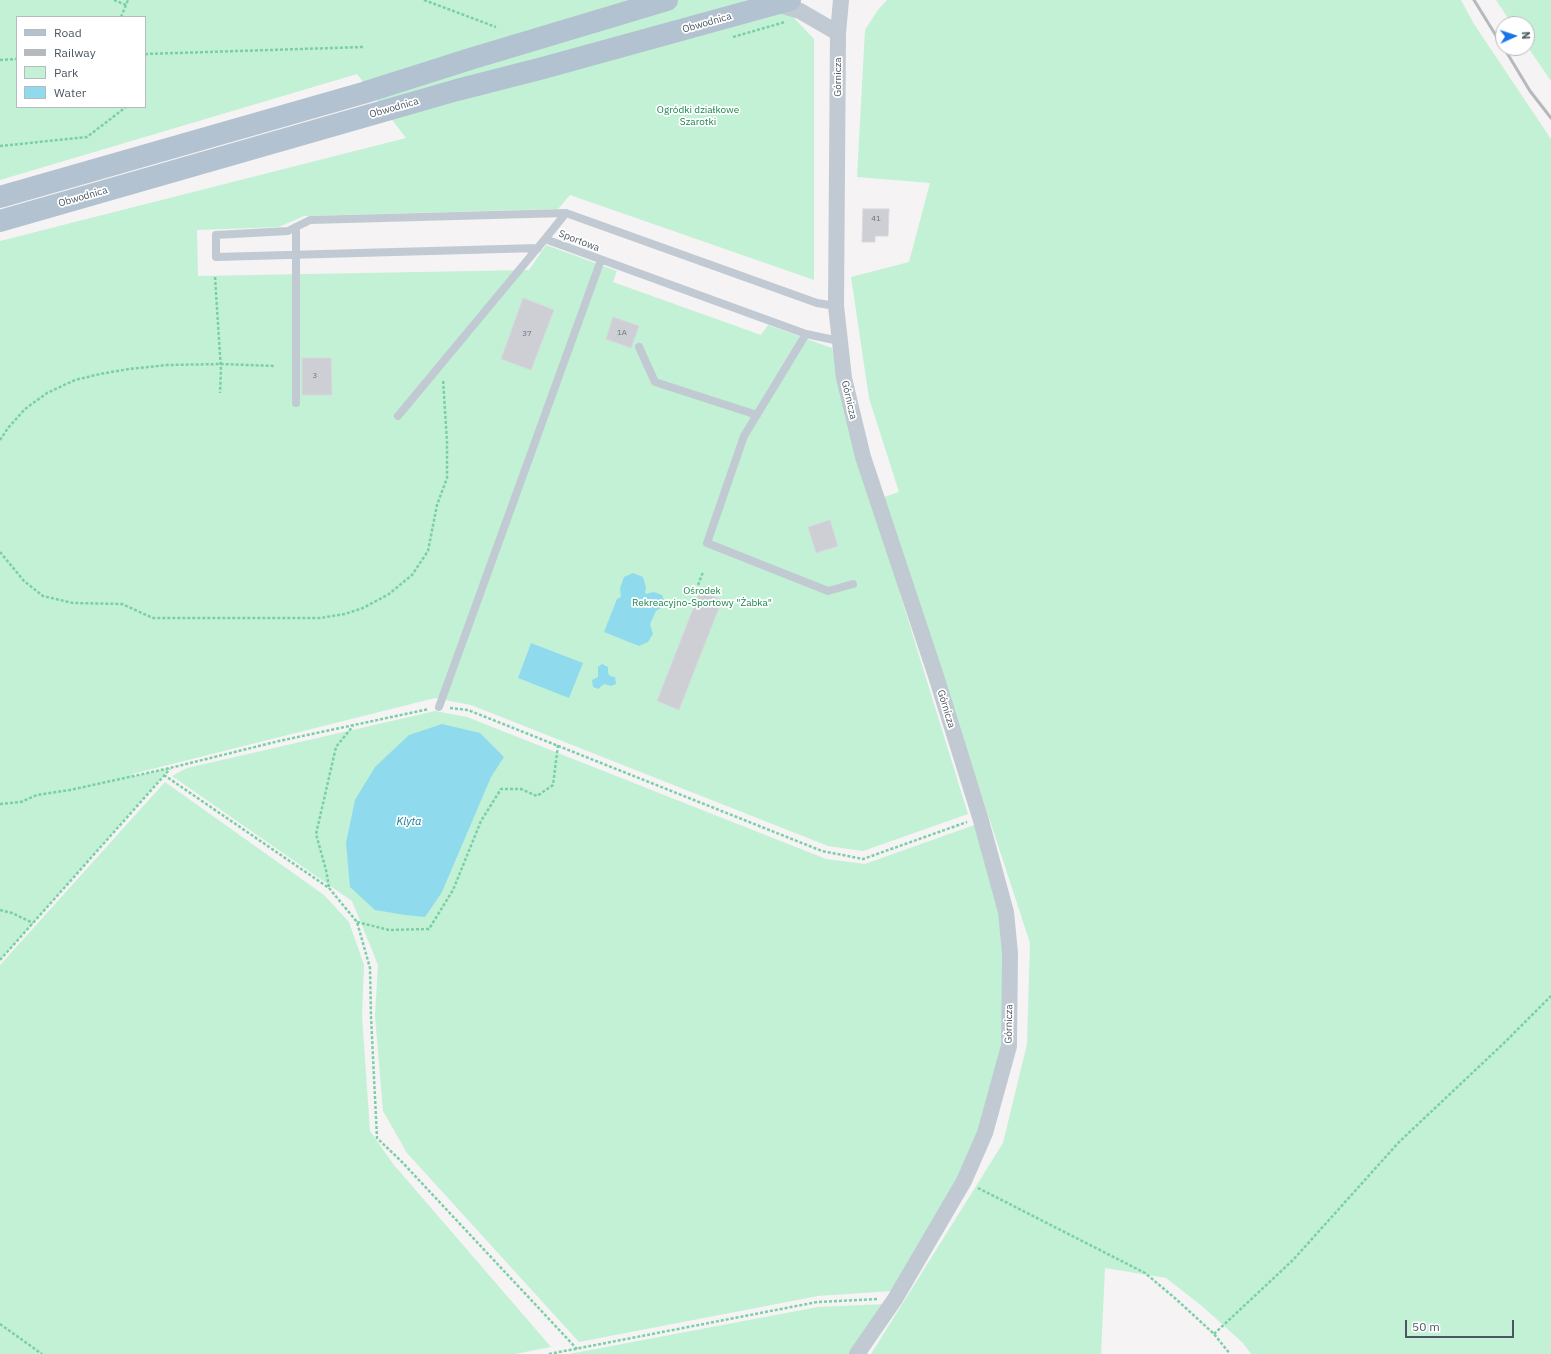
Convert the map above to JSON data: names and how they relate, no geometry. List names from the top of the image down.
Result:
{
  "streets": {
    "main road": ["Obwodnica"],
    "street": ["Górnicza"],
    "lane": ["Sportowa"]
  },
  "crossings": [
    ["Górnicza", "Sportowa"]
  ],
  "water": ["Klyta"],
  "parks": ["Ogródki działkowe Szarotki", "Ośrodek Rekreacyjno-Sportowy \"Żabka\""],
  "house_numbers": [
    "41",
    "1A",
    "37",
    "3"
  ],
  "legend": [
    "Road",
    "Railway",
    "Park",
    "Water"
  ],
  "scale_bar": "50 m",
  "north": "right"
}
